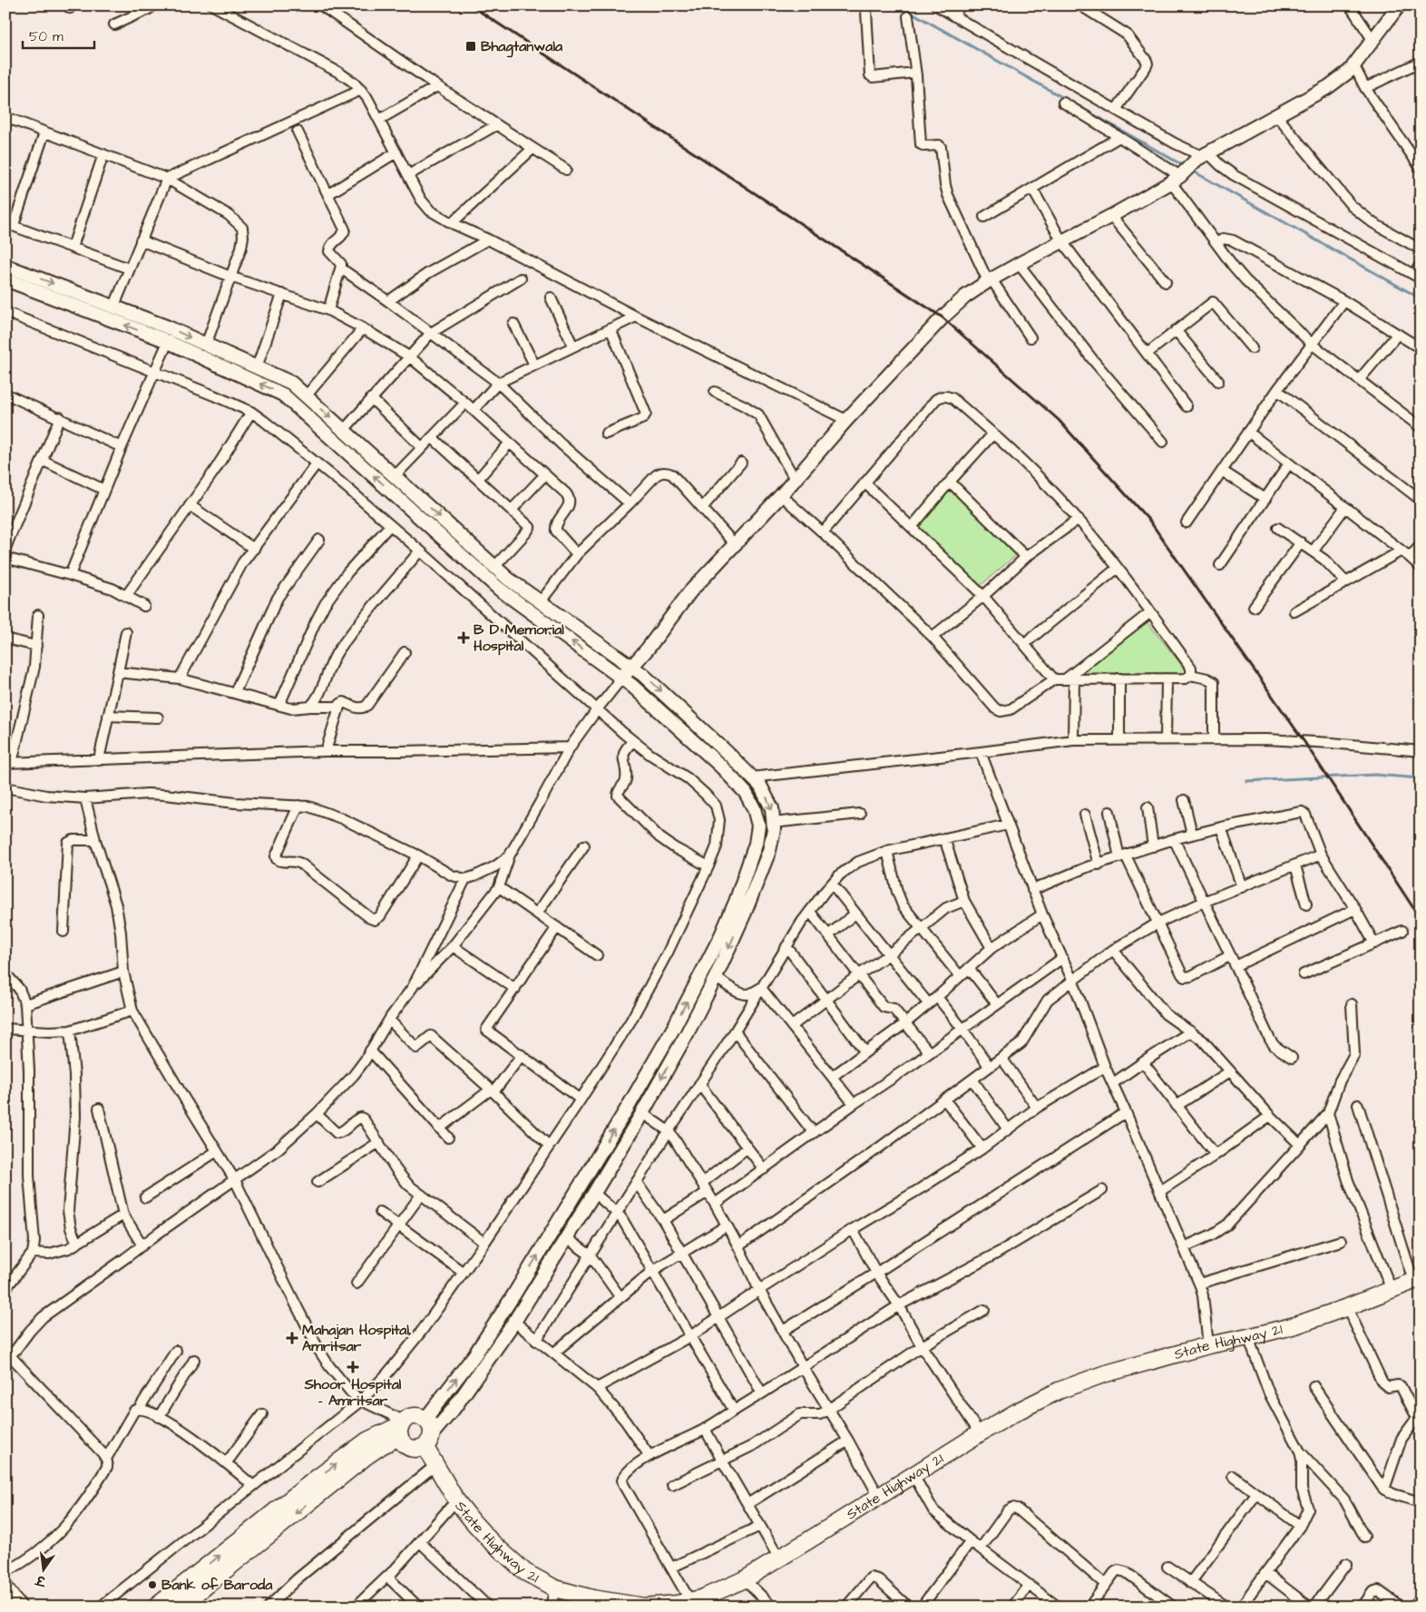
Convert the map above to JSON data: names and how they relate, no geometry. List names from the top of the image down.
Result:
{
  "streets": {
    "highway": ["State Highway 21"]
  },
  "places": {
    "transit": ["Bhagtanwala"],
    "health": ["B D Memorial Hospital", "Mahajan Hospital, Amritsar", "Shoor Hospital - Amritsar"],
    "other": ["Bank of Baroda"]
  },
  "scale_bar": "50 m",
  "north": "bottom"
}
